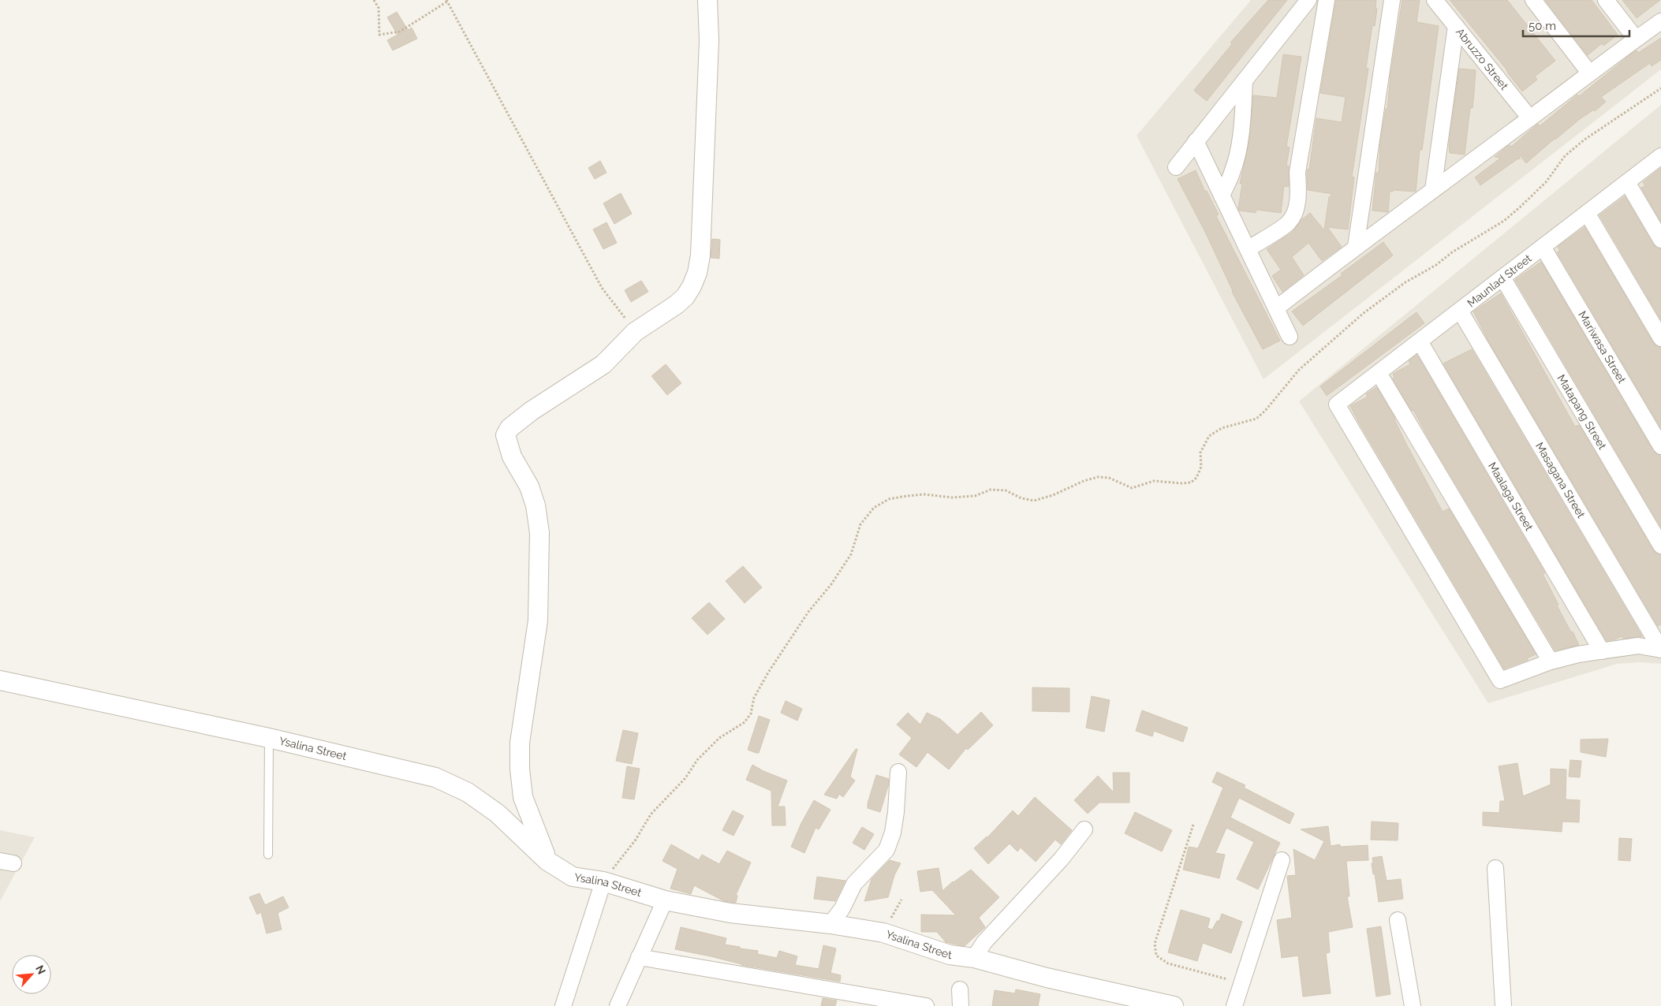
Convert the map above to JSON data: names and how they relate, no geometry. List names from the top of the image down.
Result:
{
  "streets": {
    "street": [
      "Abruzzo Street",
      "Maunlad Street",
      "Mariwasa Street",
      "Matapang Street",
      "Masagana Street",
      "Maalaga Street",
      "Ysalina Street"
    ]
  },
  "crossings": [
    ["Maunlad Street", "Mariwasa Street"],
    ["Maunlad Street", "Matapang Street"],
    ["Maunlad Street", "Masagana Street"],
    ["Maunlad Street", "Maalaga Street"]
  ],
  "scale_bar": "50 m",
  "north": "top right"
}
